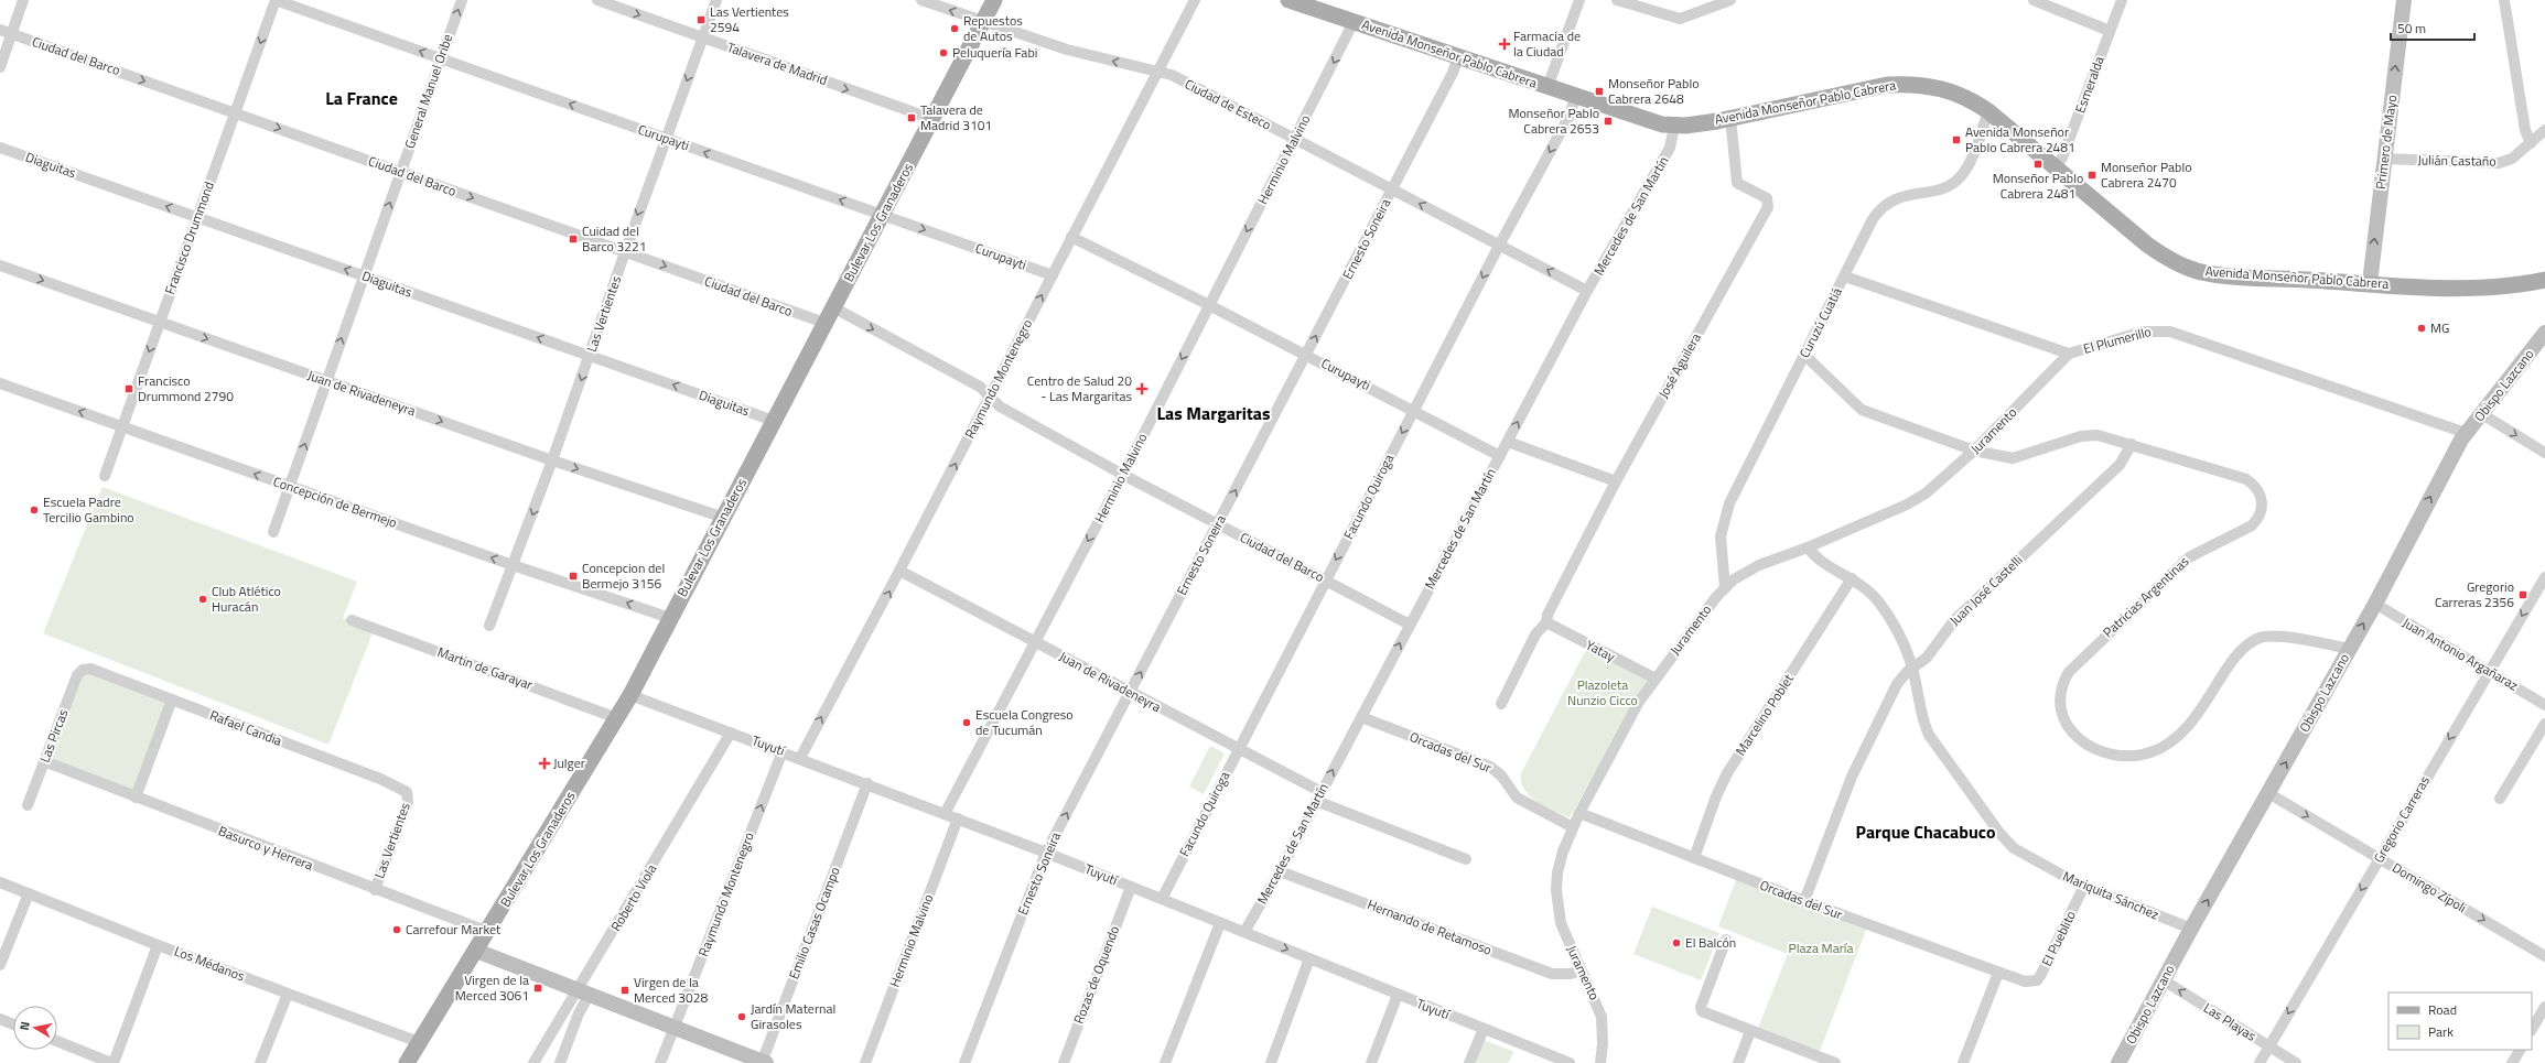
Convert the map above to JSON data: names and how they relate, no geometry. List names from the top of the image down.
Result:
{
  "streets": {
    "main road": [
      "Avenida Monseñor Pablo Cabrera",
      "Primero de Mayo",
      "Bulevar Los Granaderos",
      "Obispo Lazcano"
    ],
    "street": [
      "Ciudad del Barco",
      "Talavera de Madrid",
      "Esmeralda",
      "General Manuel Oribe",
      "Ciudad de Esteco",
      "Curupayti",
      "Herminio Malvino",
      "Julián Castaño",
      "Diaguitas",
      "Mercedes de San Martín",
      "Francisco Drummond",
      "Ernesto Soneira",
      "Las Vertientes",
      "Curuzú Cuatiá",
      "El Plumerillo",
      "José Aguilera",
      "Raymundo Montenegro",
      "Juan de Rivadeneyra",
      "Juramento",
      "Facundo Quiroga",
      "Concepción de Bermejo",
      "Juan José Castelli",
      "Patricias Argentinas",
      "Yatay",
      "Juan Antonio Argañaraz",
      "Martin de Garayar",
      "Marcelino Poblet",
      "Rafael Candia",
      "Las Pircas",
      "Tuyutí",
      "Orcadas del Sur",
      "Gregorio Carreras",
      "Basurco y Herrera",
      "Domingo Zípoli",
      "Mariquita Sánchez",
      "Roberto Viola",
      "Emilio Casas Ocampo",
      "Hernando de Retamoso",
      "El Pueblito",
      "Los Médanos",
      "Rozas de Oquendo",
      "Las Playas"
    ]
  },
  "crossings": [
    ["Avenida Monseñor Pablo Cabrera", "Esmeralda"],
    ["Avenida Monseñor Pablo Cabrera", "Primero de Mayo"],
    ["Avenida Monseñor Pablo Cabrera", "Herminio Malvino"],
    ["Avenida Monseñor Pablo Cabrera", "Mercedes de San Martín"],
    ["Avenida Monseñor Pablo Cabrera", "Ernesto Soneira"],
    ["Avenida Monseñor Pablo Cabrera", "Curuzú Cuatiá"],
    ["Avenida Monseñor Pablo Cabrera", "José Aguilera"],
    ["Avenida Monseñor Pablo Cabrera", "Facundo Quiroga"],
    ["Ciudad del Barco", "General Manuel Oribe"],
    ["Ciudad del Barco", "Herminio Malvino"],
    ["Ciudad del Barco", "Mercedes de San Martín"],
    ["Ciudad del Barco", "Bulevar Los Granaderos"],
    ["Ciudad del Barco", "Francisco Drummond"],
    ["Ciudad del Barco", "Ernesto Soneira"],
    ["Ciudad del Barco", "Las Vertientes"],
    ["Ciudad del Barco", "Raymundo Montenegro"],
    ["Ciudad del Barco", "Facundo Quiroga"],
    ["Talavera de Madrid", "Bulevar Los Granaderos"],
    ["Talavera de Madrid", "Las Vertientes"],
    ["General Manuel Oribe", "Curupayti"],
    ["General Manuel Oribe", "Diaguitas"],
    ["General Manuel Oribe", "Juan de Rivadeneyra"],
    ["General Manuel Oribe", "Concepción de Bermejo"],
    ["Ciudad de Esteco", "Herminio Malvino"],
    ["Ciudad de Esteco", "Mercedes de San Martín"],
    ["Ciudad de Esteco", "Bulevar Los Granaderos"],
    ["Ciudad de Esteco", "Ernesto Soneira"],
    ["Ciudad de Esteco", "Raymundo Montenegro"],
    ["Ciudad de Esteco", "Facundo Quiroga"],
    ["Curupayti", "Herminio Malvino"],
    ["Curupayti", "Mercedes de San Martín"],
    ["Curupayti", "Bulevar Los Granaderos"],
    ["Curupayti", "Francisco Drummond"],
    ["Curupayti", "Ernesto Soneira"],
    ["Curupayti", "Las Vertientes"],
    ["Curupayti", "Raymundo Montenegro"],
    ["Curupayti", "Facundo Quiroga"],
    ["Primero de Mayo", "Julián Castaño"],
    ["Herminio Malvino", "Juan de Rivadeneyra"],
    ["Herminio Malvino", "Tuyutí"],
    ["Diaguitas", "Bulevar Los Granaderos"],
    ["Diaguitas", "Francisco Drummond"],
    ["Diaguitas", "Las Vertientes"],
    ["Mercedes de San Martín", "Juan de Rivadeneyra"],
    ["Mercedes de San Martín", "Tuyutí"],
    ["Mercedes de San Martín", "Orcadas del Sur"],
    ["Mercedes de San Martín", "Hernando de Retamoso"],
    ["Bulevar Los Granaderos", "Juan de Rivadeneyra"],
    ["Bulevar Los Granaderos", "Concepción de Bermejo"],
    ["Bulevar Los Granaderos", "Martin de Garayar"],
    ["Bulevar Los Granaderos", "Tuyutí"],
    ["Bulevar Los Granaderos", "Basurco y Herrera"],
    ["Bulevar Los Granaderos", "Los Médanos"],
    ["Francisco Drummond", "Juan de Rivadeneyra"],
    ["Francisco Drummond", "Concepción de Bermejo"],
    ["Ernesto Soneira", "Juan de Rivadeneyra"],
    ["Ernesto Soneira", "Tuyutí"],
    ["Las Vertientes", "Juan de Rivadeneyra"],
    ["Las Vertientes", "Concepción de Bermejo"],
    ["Las Vertientes", "Rafael Candia"],
    ["Las Vertientes", "Basurco y Herrera"],
    ["Curuzú Cuatiá", "El Plumerillo"],
    ["Curuzú Cuatiá", "Juramento"],
    ["Curuzú Cuatiá", "Patricias Argentinas"],
    ["El Plumerillo", "Obispo Lazcano"],
    ["El Plumerillo", "Juramento"],
    ["José Aguilera", "Yatay"],
    ["Raymundo Montenegro", "Juan de Rivadeneyra"],
    ["Raymundo Montenegro", "Tuyutí"],
    ["Obispo Lazcano", "Patricias Argentinas"],
    ["Obispo Lazcano", "Juan Antonio Argañaraz"],
    ["Obispo Lazcano", "Domingo Zípoli"],
    ["Obispo Lazcano", "Mariquita Sánchez"],
    ["Obispo Lazcano", "Las Playas"],
    ["Juan de Rivadeneyra", "Facundo Quiroga"],
    ["Juramento", "Patricias Argentinas"],
    ["Juramento", "Yatay"],
    ["Juramento", "Orcadas del Sur"],
    ["Juramento", "Mariquita Sánchez"],
    ["Juramento", "Hernando de Retamoso"],
    ["Facundo Quiroga", "Tuyutí"],
    ["Juan José Castelli", "Patricias Argentinas"],
    ["Juan José Castelli", "Orcadas del Sur"],
    ["Juan José Castelli", "Mariquita Sánchez"],
    ["Juan Antonio Argañaraz", "Gregorio Carreras"],
    ["Marcelino Poblet", "Orcadas del Sur"],
    ["Marcelino Poblet", "Mariquita Sánchez"],
    ["Rafael Candia", "Las Pircas"],
    ["Las Pircas", "Basurco y Herrera"],
    ["Tuyutí", "Roberto Viola"],
    ["Tuyutí", "Emilio Casas Ocampo"],
    ["Tuyutí", "Rozas de Oquendo"],
    ["Orcadas del Sur", "El Pueblito"],
    ["Gregorio Carreras", "Domingo Zípoli"],
    ["Gregorio Carreras", "Las Playas"],
    ["Mariquita Sánchez", "El Pueblito"]
  ],
  "one_way": [
    "Ciudad del Barco",
    "Talavera de Madrid",
    "General Manuel Oribe",
    "Ciudad de Esteco",
    "Primero de Mayo",
    "Herminio Malvino",
    "Diaguitas",
    "Mercedes de San Martín",
    "Francisco Drummond",
    "Ernesto Soneira",
    "Las Vertientes",
    "Raymundo Montenegro",
    "Obispo Lazcano",
    "Juan de Rivadeneyra",
    "Facundo Quiroga",
    "Concepción de Bermejo",
    "Gregorio Carreras",
    "Domingo Zípoli",
    "Las Playas"
  ],
  "districts": ["La France", "Las Margaritas", "Parque Chacabuco"],
  "parks": ["Plazoleta Nunzio Cicco", "Plaza María"],
  "places": {
    "transit": [
      "Las Vertientes 2594",
      "Monseñor Pablo Cabrera 2648",
      "Talavera de Madrid 3101",
      "Monseñor Pablo Cabrera 2653",
      "Avenida Monseñor Pablo Cabrera 2481",
      "Monseñor Pablo Cabrera 2481",
      "Monseñor Pablo Cabrera 2470",
      "Cuidad del Barco 3221",
      "Francisco Drummond 2790",
      "Concepcion del Bermejo 3156",
      "Gregorio Carreras 2356",
      "Virgen de la Merced 3061",
      "Virgen de la Merced 3028"
    ],
    "other": [
      "Repuestos de Autos",
      "Peluquería Fabi",
      "MG",
      "Escuela Padre Tercilio Gambino",
      "Club Atlético Huracán",
      "Escuela Congreso de Tucumán",
      "Carrefour Market",
      "El Balcón",
      "Jardín Maternal Girasoles"
    ],
    "health": ["Farmacia de la Ciudad", "Centro de Salud 20 - Las Margaritas", "Julger"]
  },
  "legend": ["Road", "Park"],
  "scale_bar": "50 m",
  "north": "left"
}
